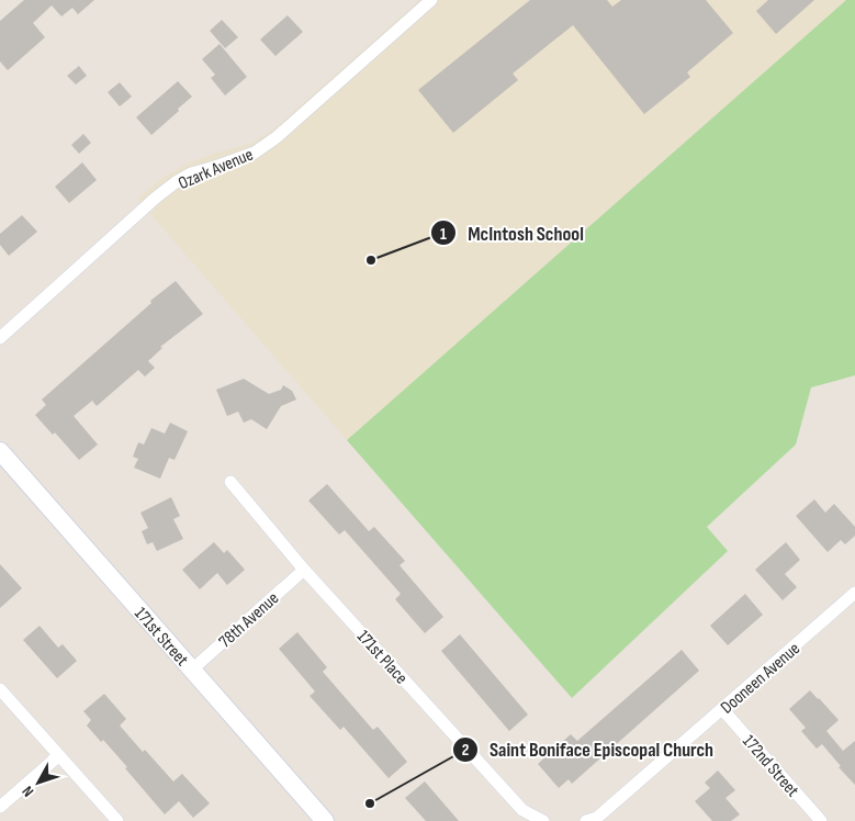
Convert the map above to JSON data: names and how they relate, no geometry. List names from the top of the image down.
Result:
{
  "streets": {
    "street": [
      "Ozark Avenue",
      "78th Avenue",
      "171st Street",
      "171st Place",
      "Dooneen Avenue",
      "172nd Street"
    ]
  },
  "crossings": [
    ["78th Avenue", "171st Street"],
    ["78th Avenue", "171st Place"],
    ["Dooneen Avenue", "172nd Street"]
  ],
  "places": ["McIntosh School", "Saint Boniface Episcopal Church"],
  "north": "bottom left"
}
